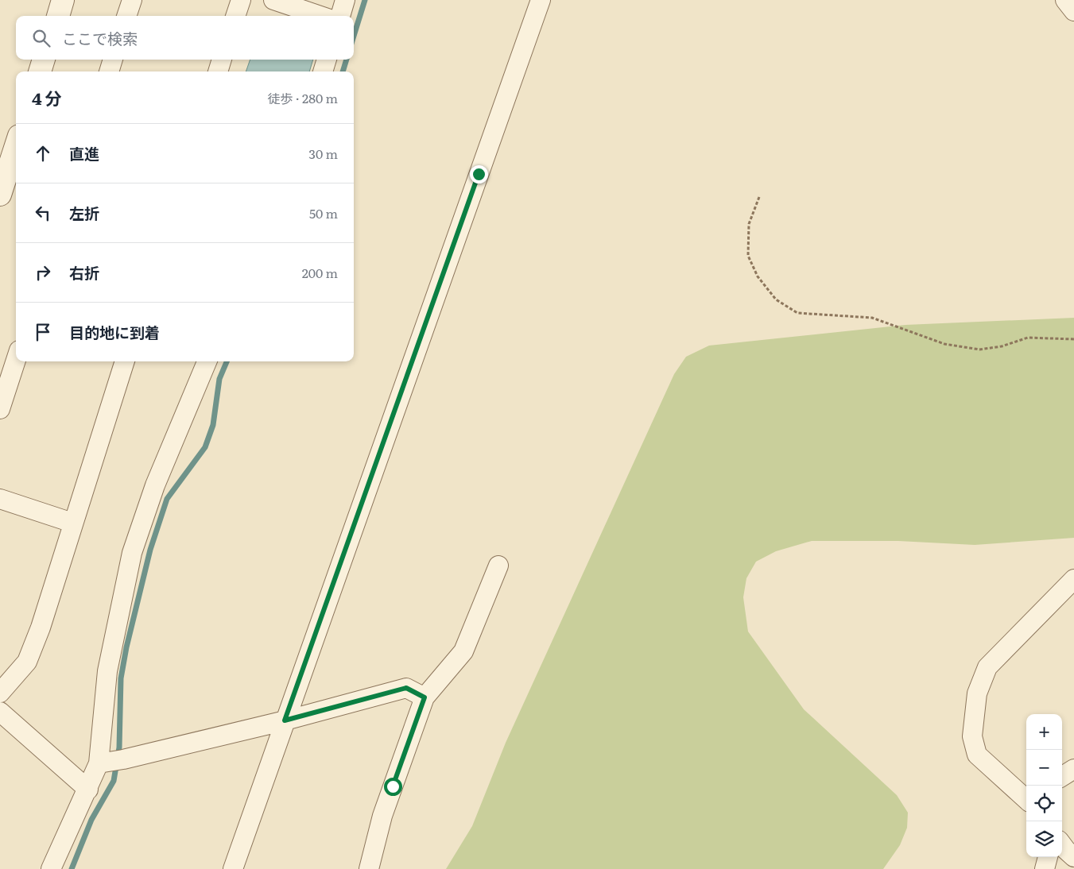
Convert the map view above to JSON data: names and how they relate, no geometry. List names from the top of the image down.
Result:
{
  "page": {
    "search": "ここで検索",
    "heading": ["4 分", "徒歩 · 280 m"],
    "list": [
      ["直進", "30 m"],
      ["左折", "50 m"],
      ["右折", "200 m"],
      "目的地に到着"
    ],
    "map_buttons": ["+", "−"]
  }
}
